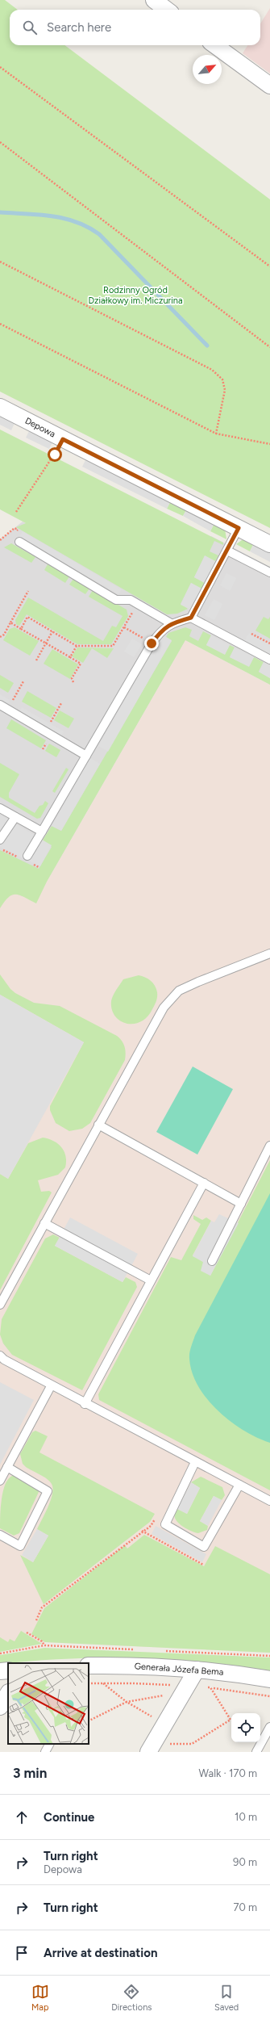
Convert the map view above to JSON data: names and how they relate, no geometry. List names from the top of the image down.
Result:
{
  "streets": {
    "street": ["Depowa", "Generała Józefa Bema"]
  },
  "parks": ["Rodzinny Ogród Działkowy im. Miczurina"],
  "north": "top right",
  "page": {
    "search": "Search here",
    "heading": ["3 min", "Walk · 170 m"],
    "list": [
      ["Continue", "10 m"],
      ["Turn right", "Depowa", "90 m"],
      ["Turn right", "70 m"],
      "Arrive at destination"
    ],
    "nav": ["Map", "Directions", "Saved"]
  }
}
